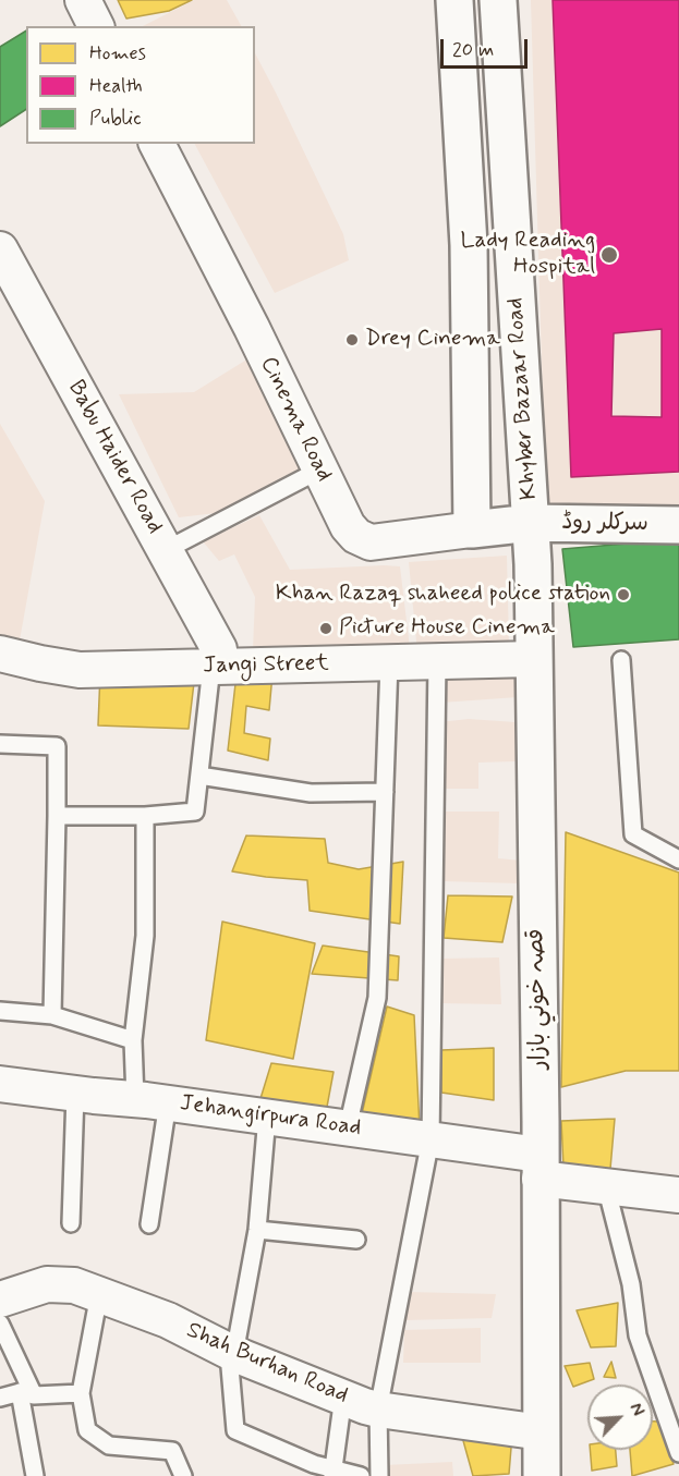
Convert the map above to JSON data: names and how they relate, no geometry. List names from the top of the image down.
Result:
{
  "streets": {
    "street": [
      "Khyber Bazaar Road",
      "Cinema Road",
      "Babu Haider Road",
      "سرکلر روڈ",
      "Jangi Street",
      "قصہ خوني بازار",
      "Jehangirpura Road",
      "Shah Burhan Road"
    ]
  },
  "crossings": [
    ["Khyber Bazaar Road", "Cinema Road"],
    ["Khyber Bazaar Road", "سرکلر روڈ"],
    ["Khyber Bazaar Road", "قصہ خوني بازار"],
    ["Cinema Road", "سرکلر روڈ"],
    ["Cinema Road", "قصہ خوني بازار"],
    ["Babu Haider Road", "Jangi Street"],
    ["سرکلر روڈ", "قصہ خوني بازار"],
    ["Jangi Street", "قصہ خوني بازار"],
    ["قصہ خوني بازار", "Jehangirpura Road"],
    ["قصہ خوني بازار", "Shah Burhan Road"]
  ],
  "places": [
    "Lady Reading Hospital",
    "Drey Cinema",
    "Khan Razaq shaheed police station",
    "Picture House Cinema"
  ],
  "legend": ["Homes", "Health", "Public"],
  "scale_bar": "20 m",
  "north": "top right"
}
